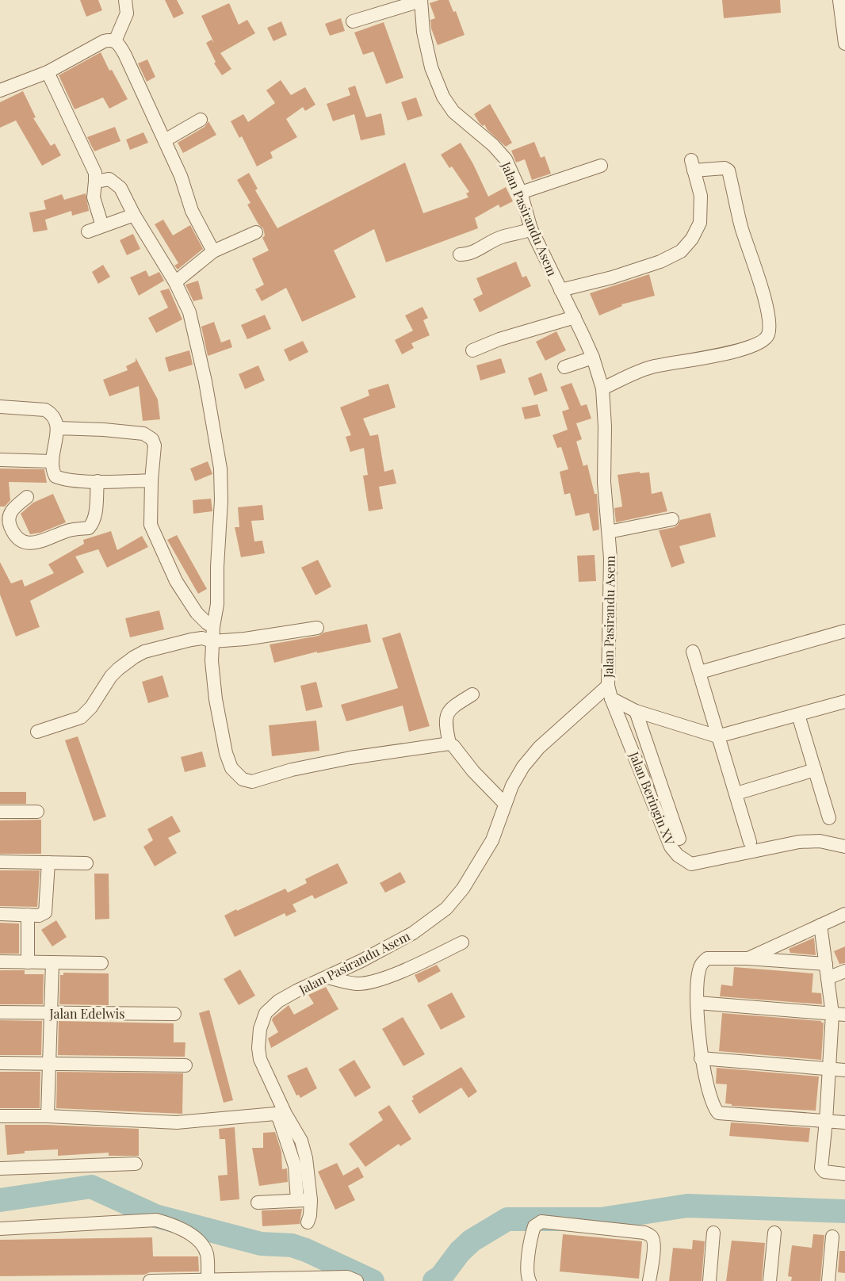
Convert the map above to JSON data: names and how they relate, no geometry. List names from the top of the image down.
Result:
{
  "streets": {
    "street": ["Jalan Pasirandu Asem", "Jalan Beringin XV", "Jalan Edelwis"]
  },
  "crossings": [
    ["Jalan Pasirandu Asem", "Jalan Beringin XV"]
  ]
}
